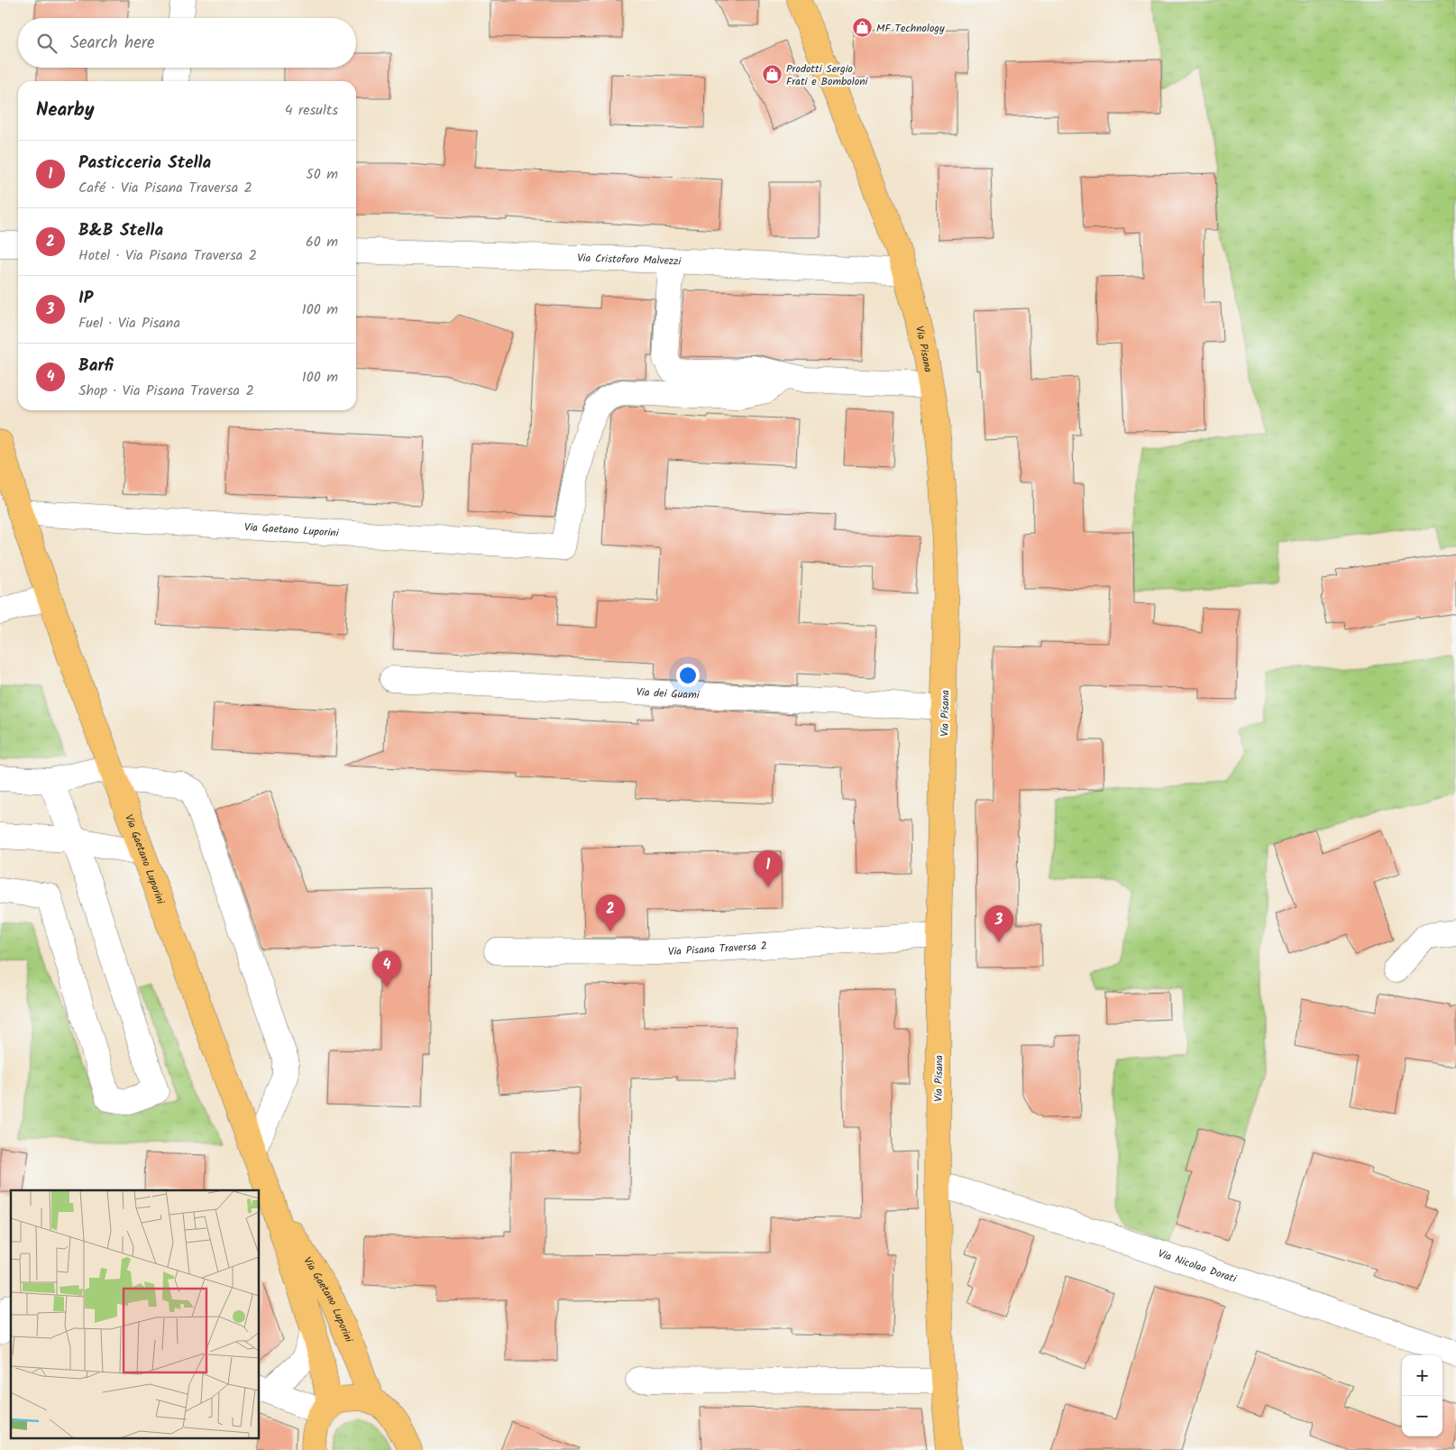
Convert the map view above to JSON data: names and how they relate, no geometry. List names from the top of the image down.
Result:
{
  "streets": {
    "main road": ["Via Pisana", "Via Gaetano Luporini"],
    "street": [
      "Via Cristoforo Malvezzi",
      "Via dei Guami",
      "Via Pisana Traversa 2",
      "Via Nicolao Dorati"
    ]
  },
  "crossings": [
    ["Via Cristoforo Malvezzi", "Via Pisana"],
    ["Via Pisana", "Via dei Guami"],
    ["Via Pisana", "Via Pisana Traversa 2"],
    ["Via Pisana", "Via Nicolao Dorati"]
  ],
  "places": {
    "shop": ["MF Technology", "Prodotti Sergio Frati e Bomboloni"]
  },
  "page": {
    "search": "Search here",
    "heading": ["Nearby", "4 results"],
    "list": [
      {
        "mark": "1",
        "name": "Pasticceria Stella",
        "note": "Café · Via Pisana Traversa 2",
        "value": "50 m"
      },
      {
        "mark": "2",
        "name": "B&B Stella",
        "note": "Hotel · Via Pisana Traversa 2",
        "value": "60 m"
      },
      {
        "mark": "3",
        "name": "IP",
        "note": "Fuel · Via Pisana",
        "value": "100 m"
      },
      {
        "mark": "4",
        "name": "Barfi",
        "note": "Shop · Via Pisana Traversa 2",
        "value": "100 m"
      }
    ],
    "pins": [
      "1",
      "2",
      "3",
      "4"
    ],
    "map_buttons": ["+", "−"]
  }
}
